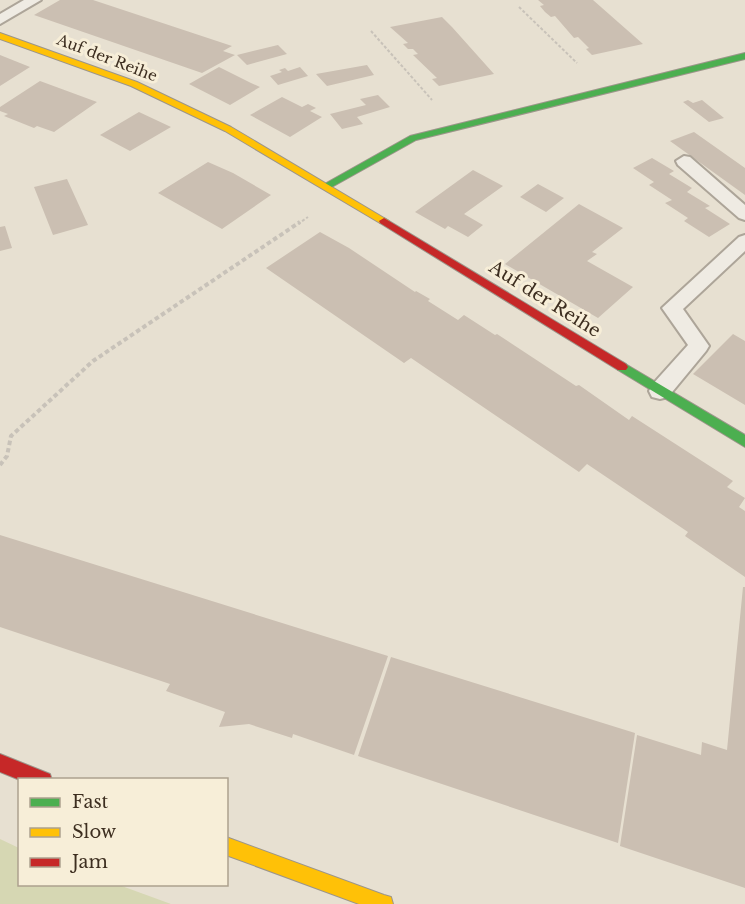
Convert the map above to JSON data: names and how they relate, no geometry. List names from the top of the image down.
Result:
{
  "streets": {
    "main road": ["Auf der Reihe"]
  },
  "legend": ["Fast", "Slow", "Jam"]
}
